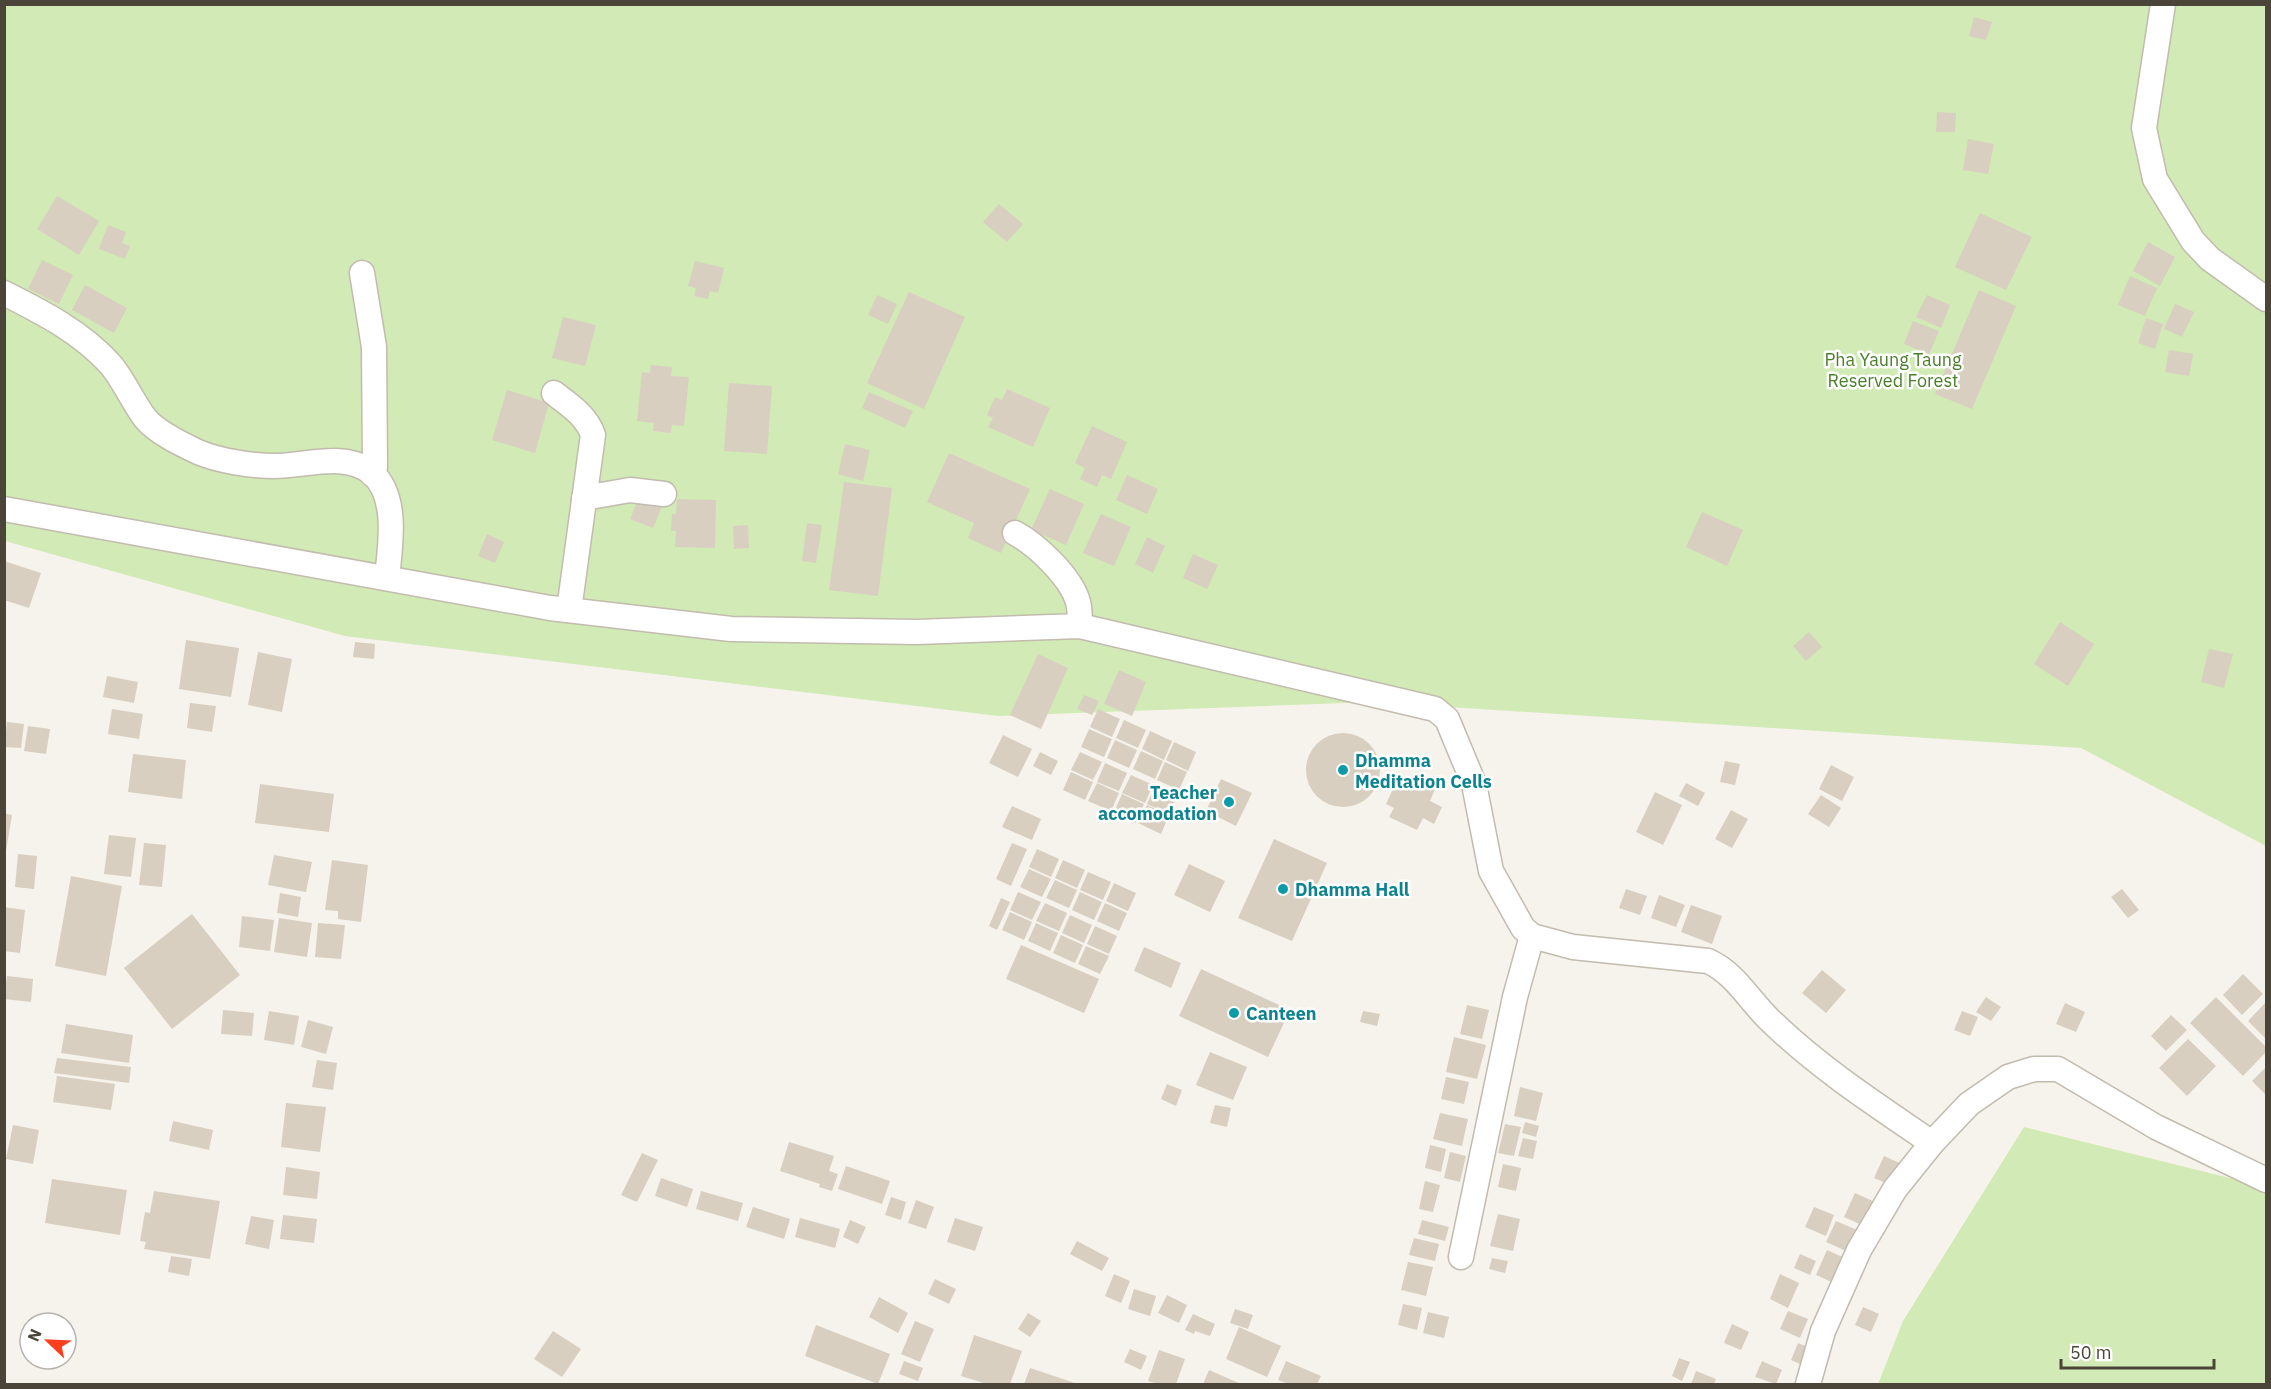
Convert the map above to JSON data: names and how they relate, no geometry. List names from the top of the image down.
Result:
{
  "parks": ["Pha Yaung Taung Reserved Forest"],
  "places": [
    "Dhamma Meditation Cells",
    "Teacher accomodation",
    "Dhamma Hall",
    "Canteen"
  ],
  "scale_bar": "50 m",
  "north": "top left"
}
